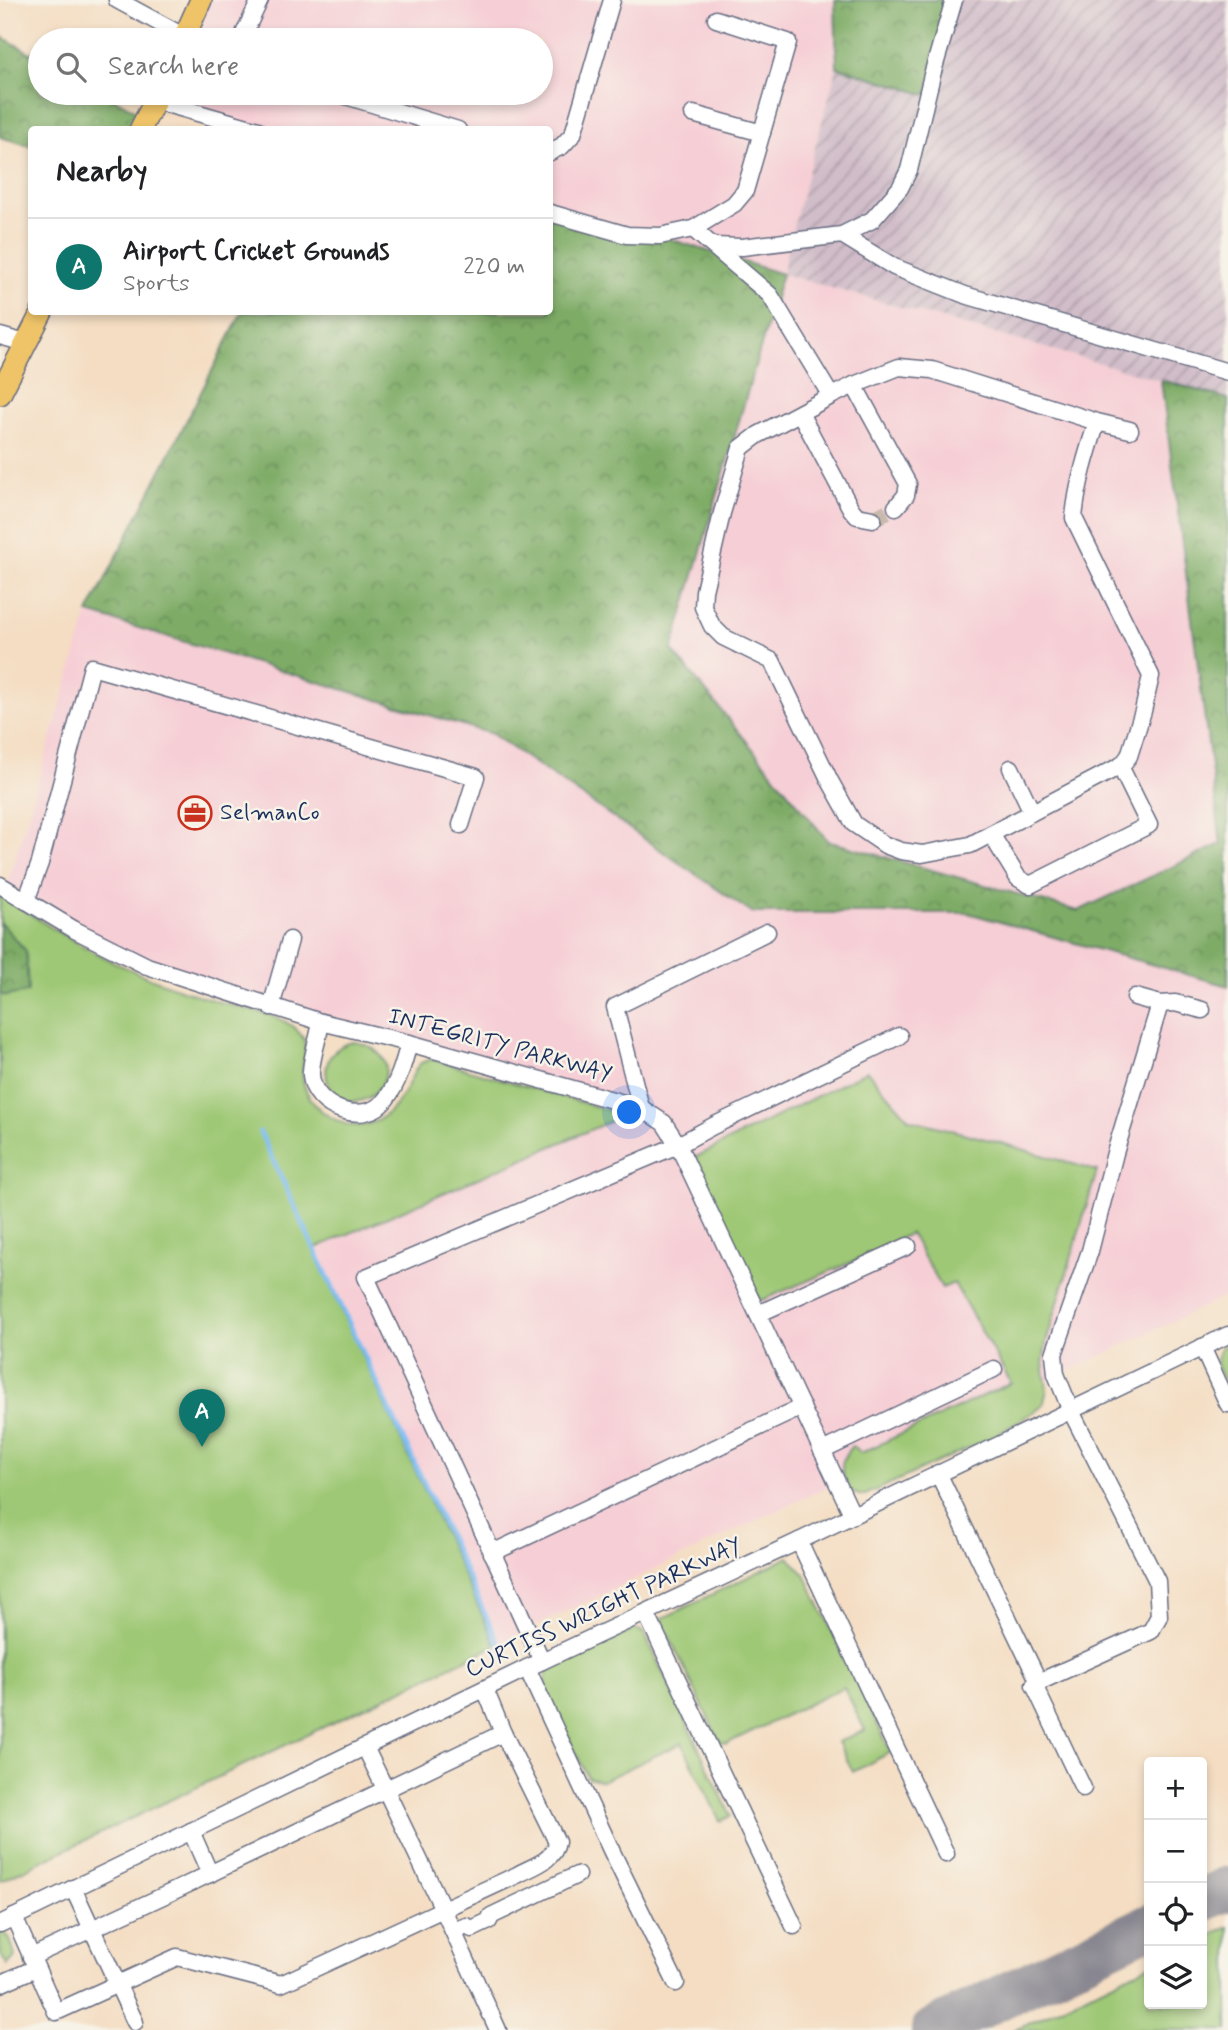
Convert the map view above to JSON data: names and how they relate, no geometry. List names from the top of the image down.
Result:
{
  "streets": {
    "street": ["INTEGRITY PARKWAY", "CURTISS WRIGHT PARKWAY"]
  },
  "crossings": [
    ["INTEGRITY PARKWAY", "CURTISS WRIGHT PARKWAY"]
  ],
  "places": {
    "office": ["SelmanCo"]
  },
  "page": {
    "search": "Search here",
    "heading": "Nearby",
    "list": [
      {
        "mark": "A",
        "name": "Airport Cricket Grounds",
        "note": "Sports",
        "value": "220 m"
      }
    ],
    "pins": "A",
    "map_buttons": ["+", "−"]
  }
}
